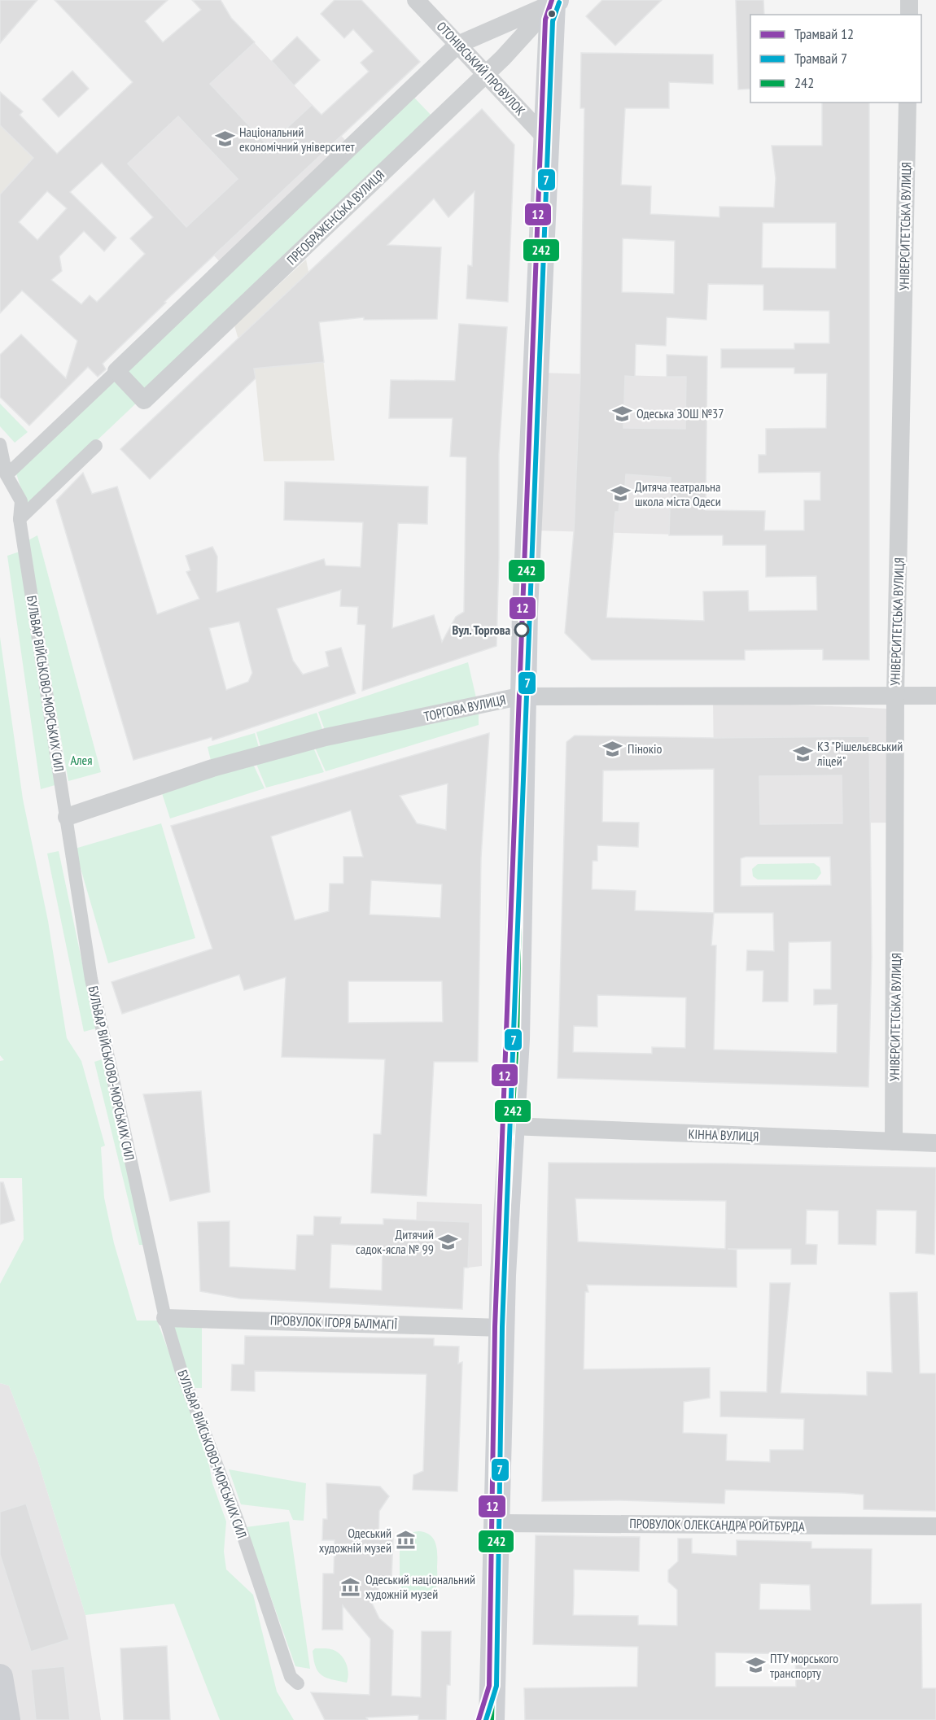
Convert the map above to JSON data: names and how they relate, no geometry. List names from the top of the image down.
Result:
{
  "streets": {
    "street": [
      "ОТОНІВСЬКИЙ ПРОВУЛОК",
      "ПРЕОБРАЖЕНСЬКА ВУЛИЦЯ",
      "УНІВЕРСИТЕТСЬКА ВУЛИЦЯ",
      "БУЛЬВАР ВІЙСЬКОВО-МОРСЬКИХ СИЛ",
      "ТОРГОВА ВУЛИЦЯ",
      "КІННА ВУЛИЦЯ",
      "ПРОВУЛОК ІГОРЯ БАЛМАГІЇ",
      "ПРОВУЛОК ОЛЕКСАНДРА РОЙТБУРДА"
    ]
  },
  "crossings": [
    ["ОТОНІВСЬКИЙ ПРОВУЛОК", "ПРЕОБРАЖЕНСЬКА ВУЛИЦЯ"],
    ["УНІВЕРСИТЕТСЬКА ВУЛИЦЯ", "ТОРГОВА ВУЛИЦЯ"],
    ["УНІВЕРСИТЕТСЬКА ВУЛИЦЯ", "КІННА ВУЛИЦЯ"],
    ["БУЛЬВАР ВІЙСЬКОВО-МОРСЬКИХ СИЛ", "ТОРГОВА ВУЛИЦЯ"],
    ["БУЛЬВАР ВІЙСЬКОВО-МОРСЬКИХ СИЛ", "ПРОВУЛОК ІГОРЯ БАЛМАГІЇ"]
  ],
  "parks": ["Алея"],
  "places": {
    "school or university": [
      "Національний економічний університет",
      "Одеська ЗОШ №37",
      "Дитяча театральна школа міста Одеси",
      "Пінокіо",
      "КЗ \"Рішельєвський ліцей\"",
      "Дитячий садок-ясла № 99",
      "ПТУ морського транспорту"
    ],
    "other": ["Вул. Торгова"],
    "museum": ["Одеський художній музей", "Одеський національний художній музей"]
  },
  "lines": ["tram line 12", "transit line 242", "tram line 7"],
  "legend": ["Трамвай 12", "Трамвай 7", "242"]
}
